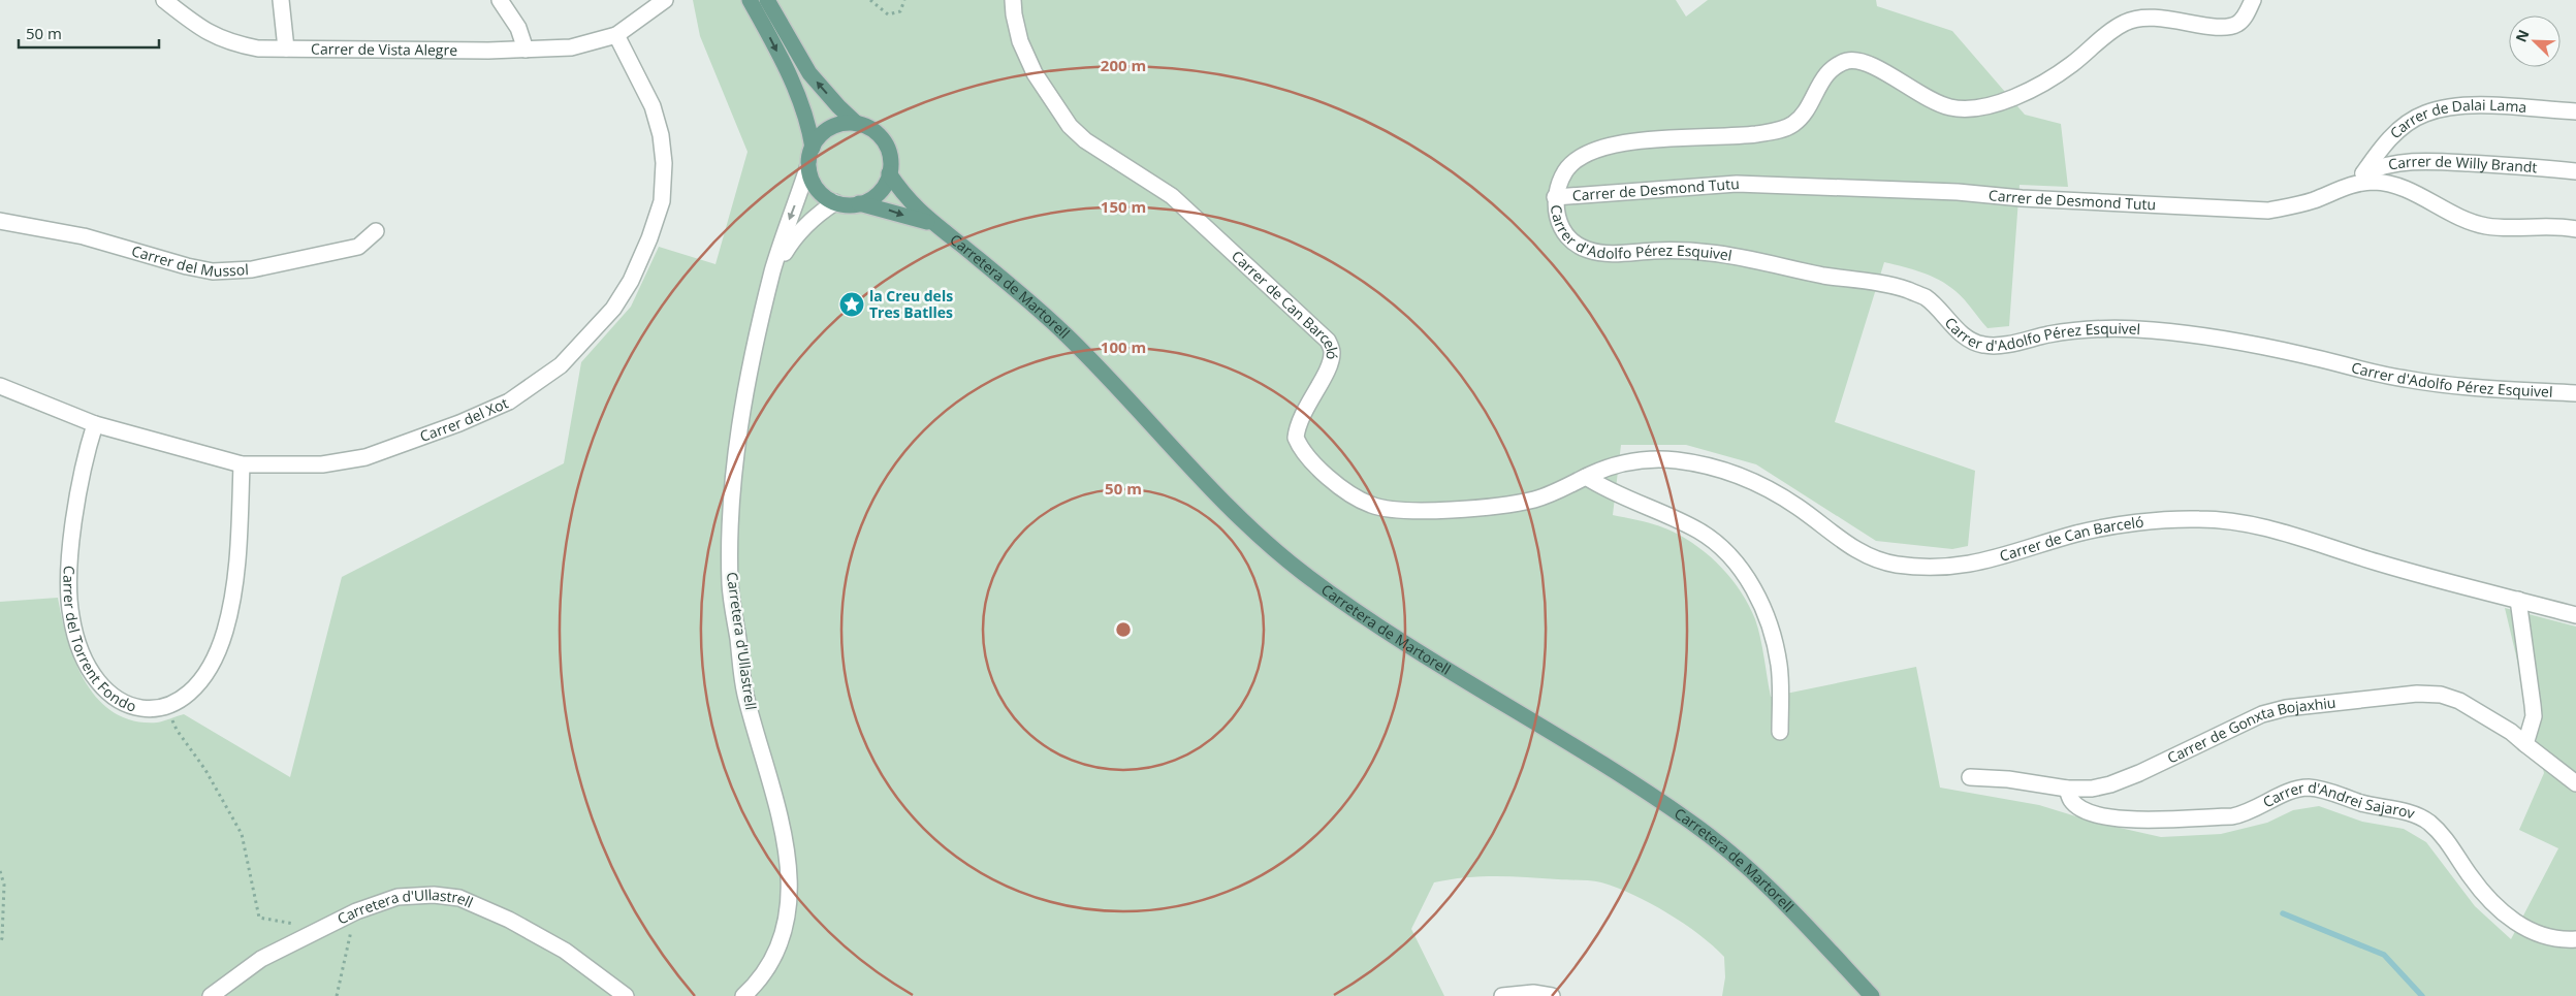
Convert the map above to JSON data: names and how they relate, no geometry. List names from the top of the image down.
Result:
{
  "streets": {
    "main road": ["Carretera de Martorell"],
    "street": [
      "Carrer de Vista Alegre",
      "Carrer de Dalai Lama",
      "Carrer de Willy Brandt",
      "Carrer de Desmond Tutu",
      "Carrer d'Adolfo Pérez Esquivel",
      "Carrer del Mussol",
      "Carrer de Can Barceló",
      "Carrer del Xot",
      "Carrer del Torrent Fondo",
      "Carretera d'Ullastrell",
      "Carrer de Gonxta Bojaxhiu",
      "Carrer d'Andrei Sajarov"
    ]
  },
  "crossings": [
    ["Carrer de Vista Alegre", "Carrer del Xot"],
    ["Carrer de Dalai Lama", "Carrer de Willy Brandt"],
    ["Carrer de Dalai Lama", "Carrer de Desmond Tutu"],
    ["Carrer de Willy Brandt", "Carrer de Desmond Tutu"],
    ["Carrer de Desmond Tutu", "Carrer d'Adolfo Pérez Esquivel"],
    ["Carretera de Martorell", "Carretera d'Ullastrell"],
    ["Carrer del Xot", "Carrer del Torrent Fondo"],
    ["Carrer de Gonxta Bojaxhiu", "Carrer d'Andrei Sajarov"]
  ],
  "places": {
    "place": ["la Creu dels Tres Batlles"]
  },
  "scale_bar": "50 m",
  "north": "top left",
  "rings": [
    "200 m",
    "150 m",
    "100 m",
    "50 m"
  ]
}
